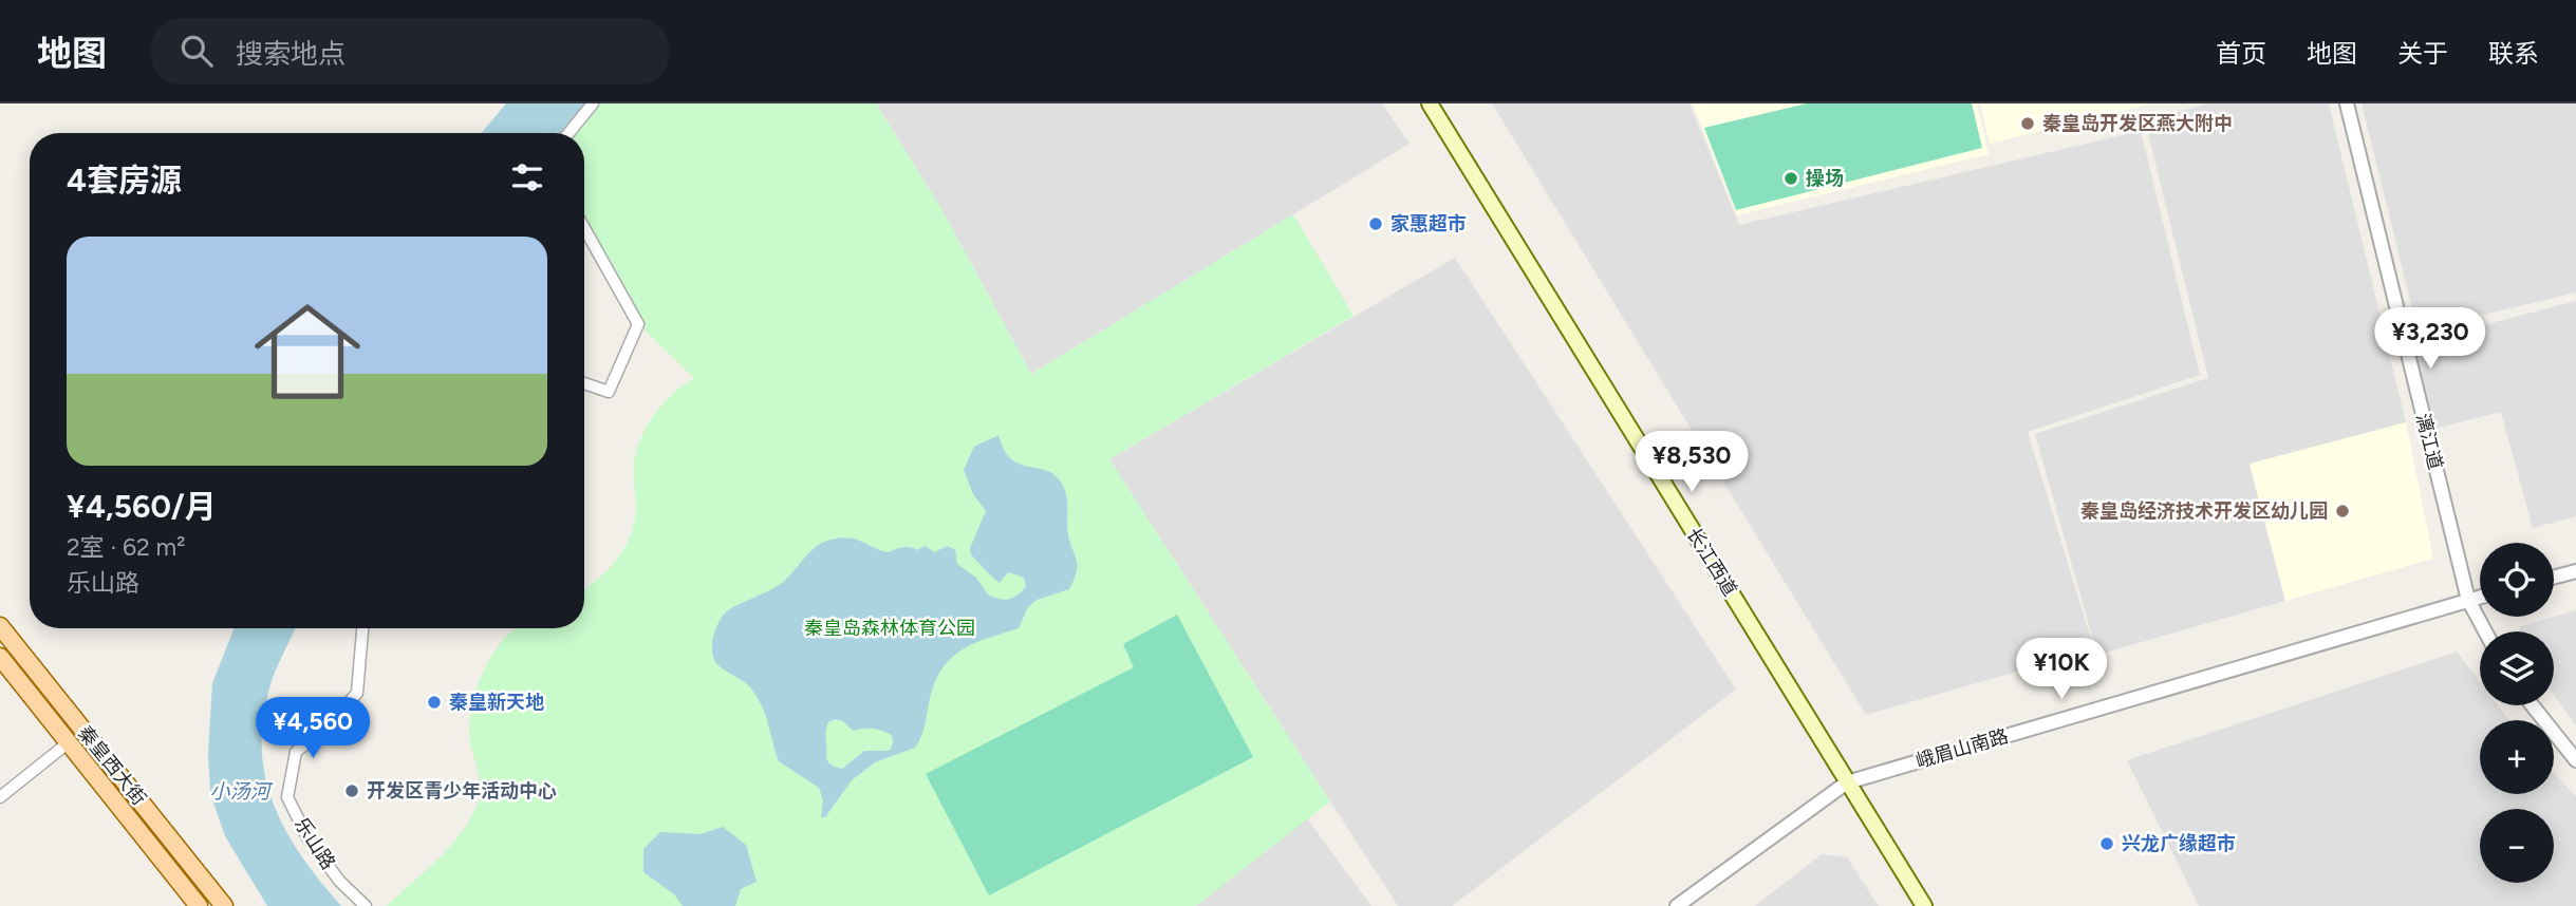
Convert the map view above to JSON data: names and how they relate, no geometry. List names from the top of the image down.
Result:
{
  "streets": {
    "main road": ["长江西道", "秦皇西大街"],
    "street": ["漓江道", "峨眉山南路", "乐山路"]
  },
  "crossings": [
    ["漓江道", "峨眉山南路"],
    ["长江西道", "峨眉山南路"]
  ],
  "water": ["小汤河"],
  "parks": ["秦皇岛森林体育公园"],
  "places": [
    "秦皇岛开发区燕大附中",
    "操场",
    "家惠超市",
    "秦皇岛经济技术开发区幼儿园",
    "秦皇新天地",
    "开发区青少年活动中心",
    "兴龙广缘超市"
  ],
  "page": {
    "header": "地图",
    "search": "搜索地点",
    "nav": [
      "首页",
      "地图",
      "关于",
      "联系"
    ],
    "heading": "4套房源",
    "list": [
      {
        "name": "¥4,560/月",
        "note": "2室 · 62 m² · 乐山路"
      }
    ],
    "price": [
      "¥3,230",
      "¥8,530",
      "¥10K",
      "¥4,560"
    ],
    "map_buttons": ["+", "−"]
  }
}
